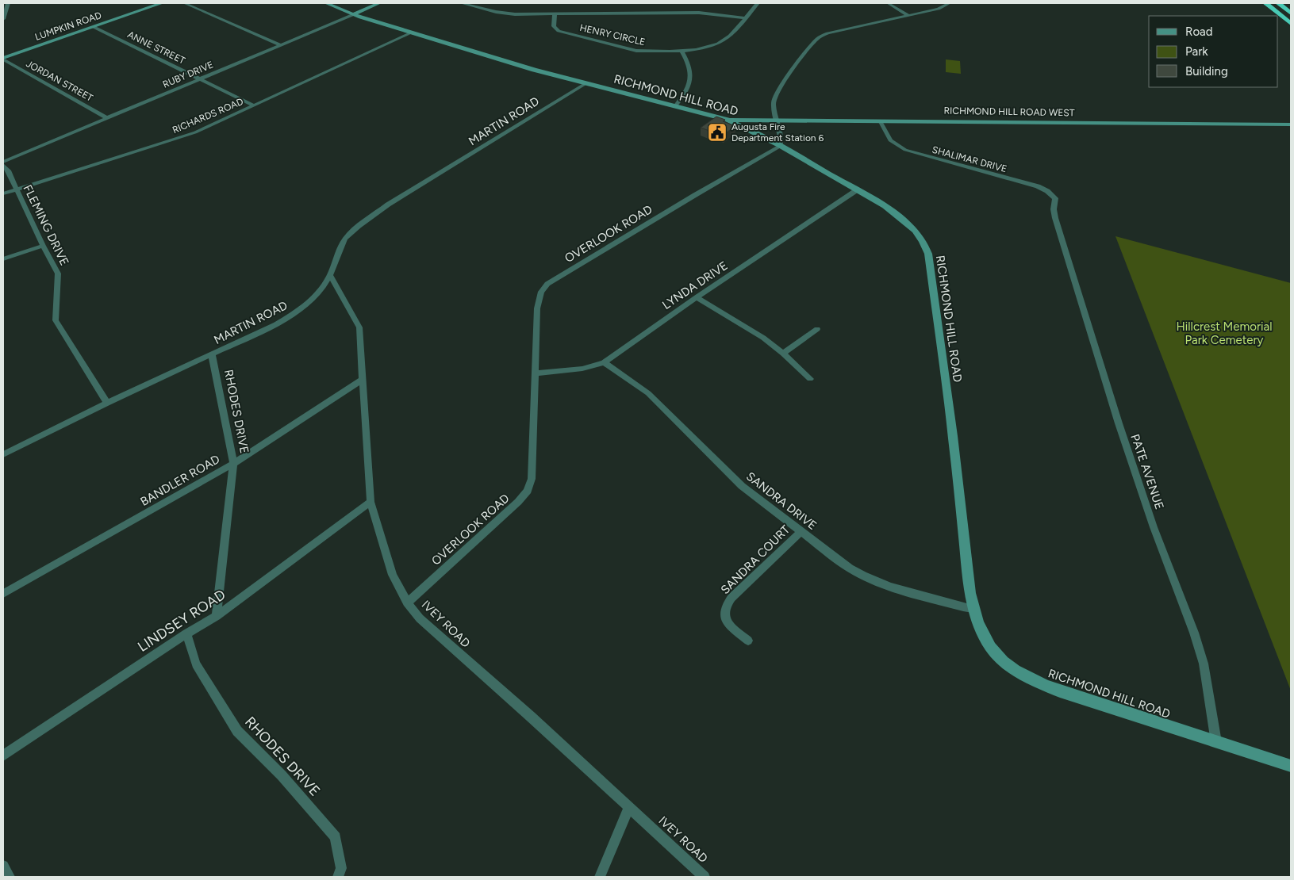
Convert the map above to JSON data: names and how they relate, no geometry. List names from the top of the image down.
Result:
{
  "streets": {
    "street": [
      "LUMPKIN ROAD",
      "HENRY CIRCLE",
      "ANNE STREET",
      "RUBY DRIVE",
      "JORDAN STREET",
      "RICHMOND HILL ROAD",
      "RICHMOND HILL ROAD WEST",
      "RICHARDS ROAD",
      "MARTIN ROAD",
      "SHALIMAR DRIVE",
      "FLEMING DRIVE",
      "OVERLOOK ROAD",
      "LYNDA DRIVE",
      "RHODES DRIVE",
      "PATE AVENUE",
      "BANDLER ROAD",
      "SANDRA DRIVE",
      "SANDRA COURT",
      "LINDSEY ROAD",
      "IVEY ROAD"
    ]
  },
  "crossings": [
    ["LUMPKIN ROAD", "ANNE STREET"],
    ["LUMPKIN ROAD", "JORDAN STREET"],
    ["ANNE STREET", "RUBY DRIVE"],
    ["ANNE STREET", "RICHARDS ROAD"],
    ["RUBY DRIVE", "JORDAN STREET"],
    ["RUBY DRIVE", "RICHMOND HILL ROAD"],
    ["RUBY DRIVE", "FLEMING DRIVE"],
    ["RICHMOND HILL ROAD", "RICHMOND HILL ROAD WEST"],
    ["RICHMOND HILL ROAD", "RICHARDS ROAD"],
    ["RICHMOND HILL ROAD", "MARTIN ROAD"],
    ["RICHMOND HILL ROAD", "OVERLOOK ROAD"],
    ["RICHMOND HILL ROAD", "LYNDA DRIVE"],
    ["RICHMOND HILL ROAD", "PATE AVENUE"],
    ["RICHMOND HILL ROAD", "SANDRA DRIVE"],
    ["RICHMOND HILL ROAD WEST", "SHALIMAR DRIVE"],
    ["RICHARDS ROAD", "FLEMING DRIVE"],
    ["MARTIN ROAD", "FLEMING DRIVE"],
    ["MARTIN ROAD", "RHODES DRIVE"],
    ["MARTIN ROAD", "IVEY ROAD"],
    ["SHALIMAR DRIVE", "PATE AVENUE"],
    ["OVERLOOK ROAD", "LYNDA DRIVE"],
    ["OVERLOOK ROAD", "IVEY ROAD"],
    ["LYNDA DRIVE", "SANDRA DRIVE"],
    ["RHODES DRIVE", "BANDLER ROAD"],
    ["RHODES DRIVE", "LINDSEY ROAD"],
    ["BANDLER ROAD", "IVEY ROAD"],
    ["SANDRA DRIVE", "SANDRA COURT"],
    ["LINDSEY ROAD", "IVEY ROAD"]
  ],
  "parks": ["Hillcrest Memorial Park Cemetery"],
  "places": {
    "public building": ["Augusta Fire Department Station 6"]
  },
  "legend": ["Road", "Park", "Building"]
}
